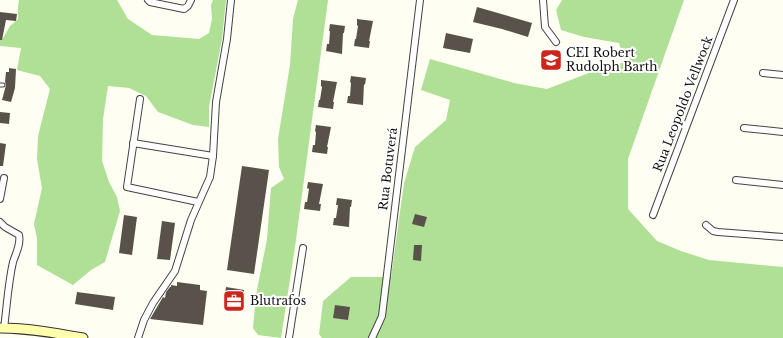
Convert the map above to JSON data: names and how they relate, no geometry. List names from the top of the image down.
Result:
{
  "streets": {
    "street": ["Rua Leopoldo Vellwock", "Rua Botuverá"]
  },
  "places": {
    "school or university": ["CEI Robert Rudolph Barth"],
    "office": ["Blutrafos"]
  }
}
